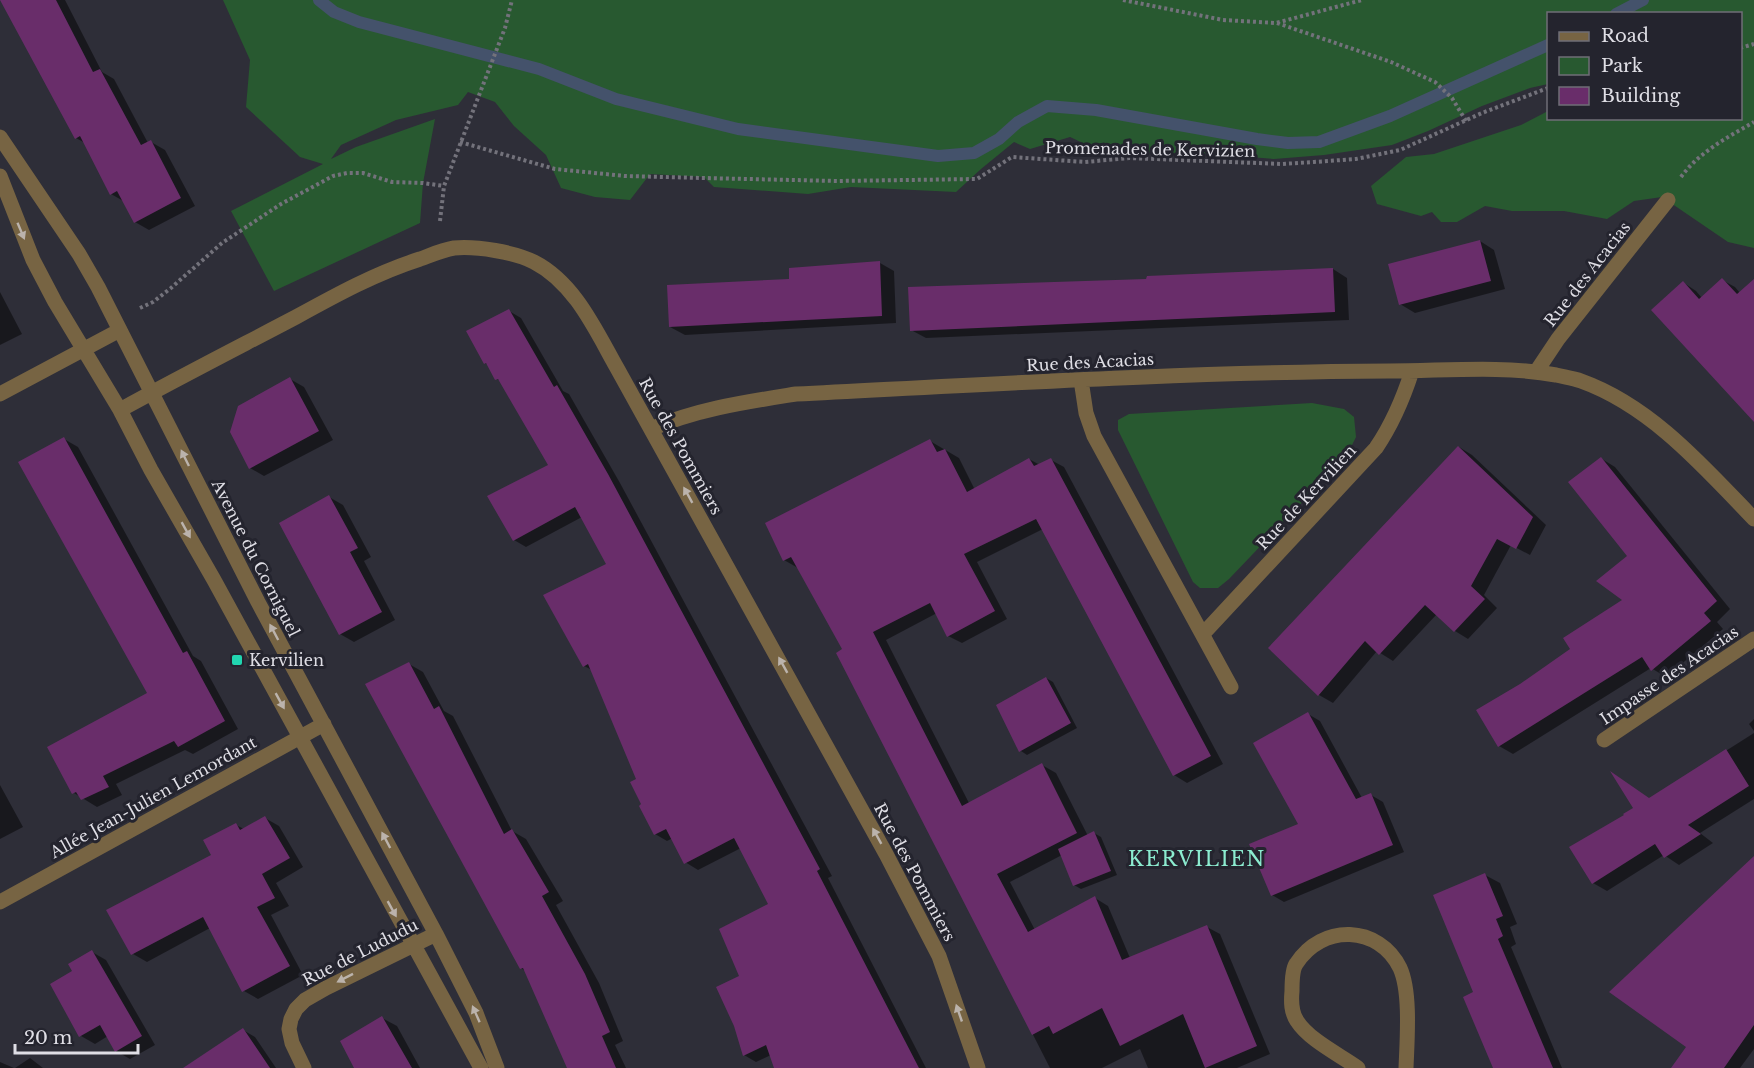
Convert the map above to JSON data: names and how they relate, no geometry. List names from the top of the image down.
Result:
{
  "streets": {
    "street": [
      "Rue des Acacias",
      "Rue des Pommiers",
      "Rue de Kervilien",
      "Avenue du Corniguel",
      "Impasse des Acacias",
      "Allée Jean-Julien Lemordant",
      "Rue de Lududu"
    ],
    "path": ["Promenades de Kervizien"]
  },
  "crossings": [
    ["Rue des Acacias", "Rue des Pommiers"],
    ["Rue des Acacias", "Rue de Kervilien"],
    ["Rue des Pommiers", "Avenue du Corniguel"],
    ["Avenue du Corniguel", "Allée Jean-Julien Lemordant"],
    ["Avenue du Corniguel", "Rue de Lududu"]
  ],
  "one_way": ["Rue des Pommiers", "Rue de Lududu"],
  "districts": ["KERVILIEN"],
  "places": {
    "transit": ["Kervilien"]
  },
  "legend": ["Road", "Park", "Building"],
  "scale_bar": "20 m"
}
